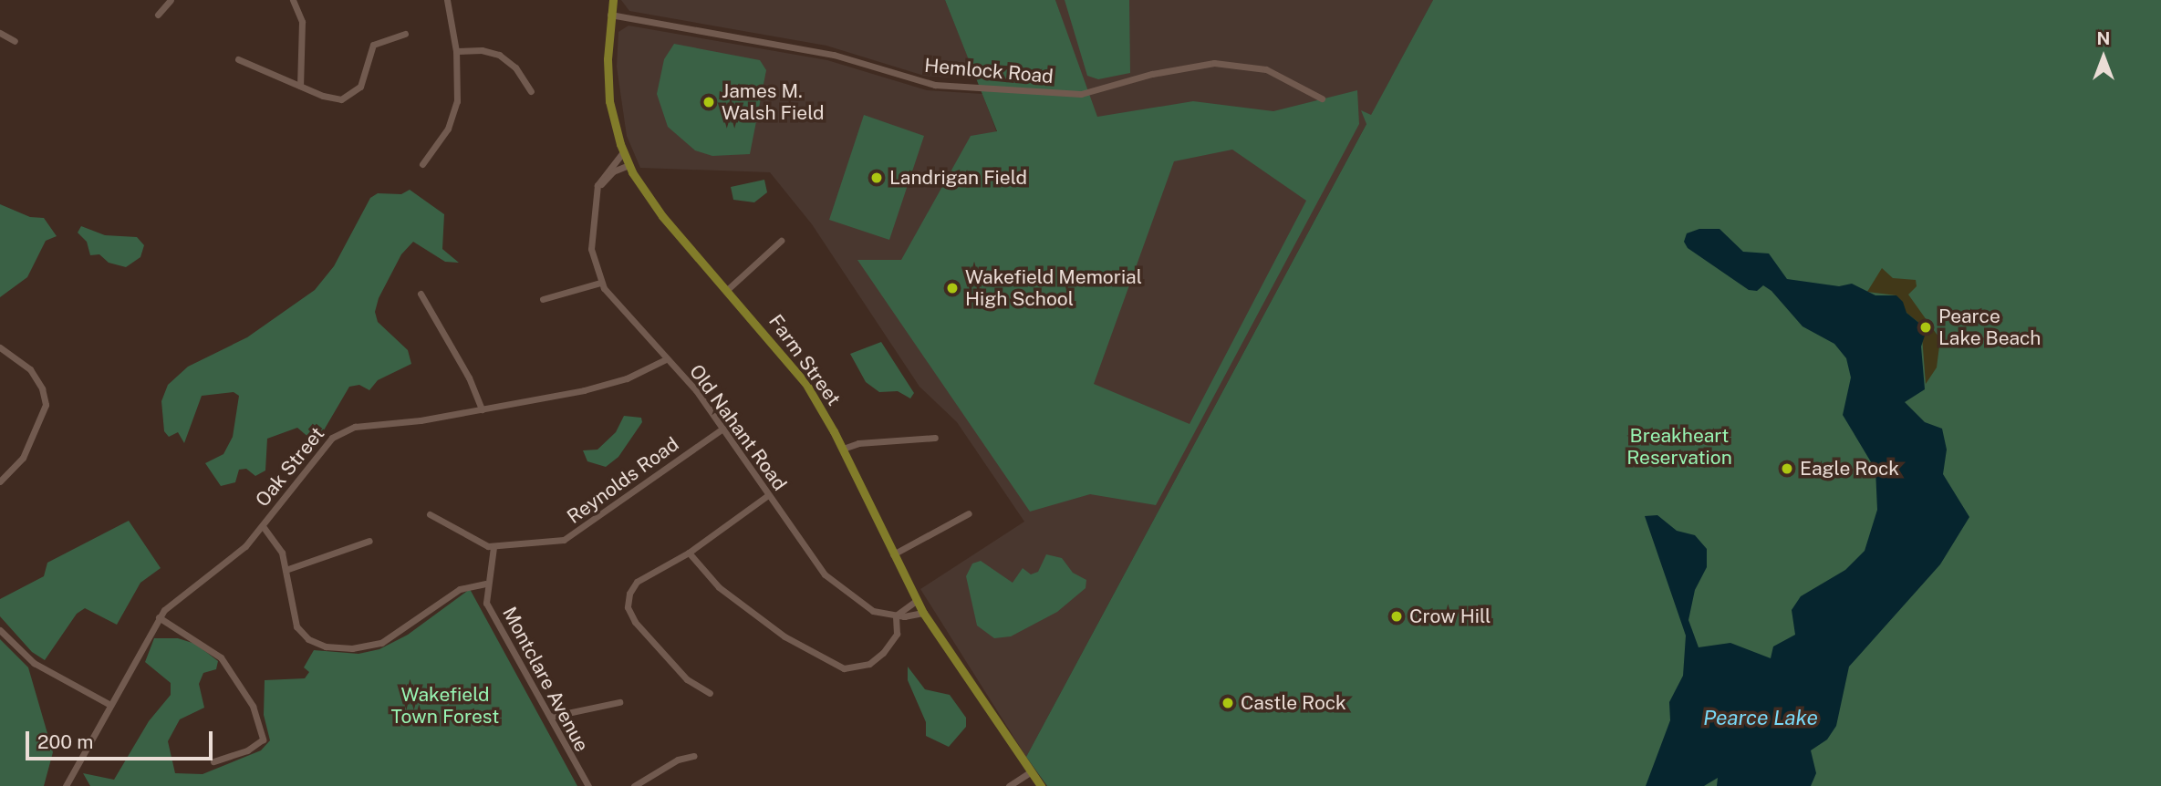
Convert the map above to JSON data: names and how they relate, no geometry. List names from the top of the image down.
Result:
{
  "streets": {
    "main road": ["Farm Street"],
    "street": [
      "Hemlock Road",
      "Old Nahant Road",
      "Oak Street",
      "Reynolds Road",
      "Montclare Avenue"
    ]
  },
  "crossings": [
    ["Hemlock Road", "Farm Street"],
    ["Farm Street", "Old Nahant Road"],
    ["Old Nahant Road", "Oak Street"],
    ["Old Nahant Road", "Reynolds Road"],
    ["Reynolds Road", "Montclare Avenue"]
  ],
  "water": ["Pearce Lake"],
  "parks": ["Breakheart Reservation", "Wakefield Town Forest"],
  "places": [
    "James M. Walsh Field",
    "Landrigan Field",
    "Wakefield Memorial High School",
    "Pearce Lake Beach",
    "Eagle Rock",
    "Crow Hill",
    "Castle Rock"
  ],
  "scale_bar": "200 m",
  "north": "top"
}
